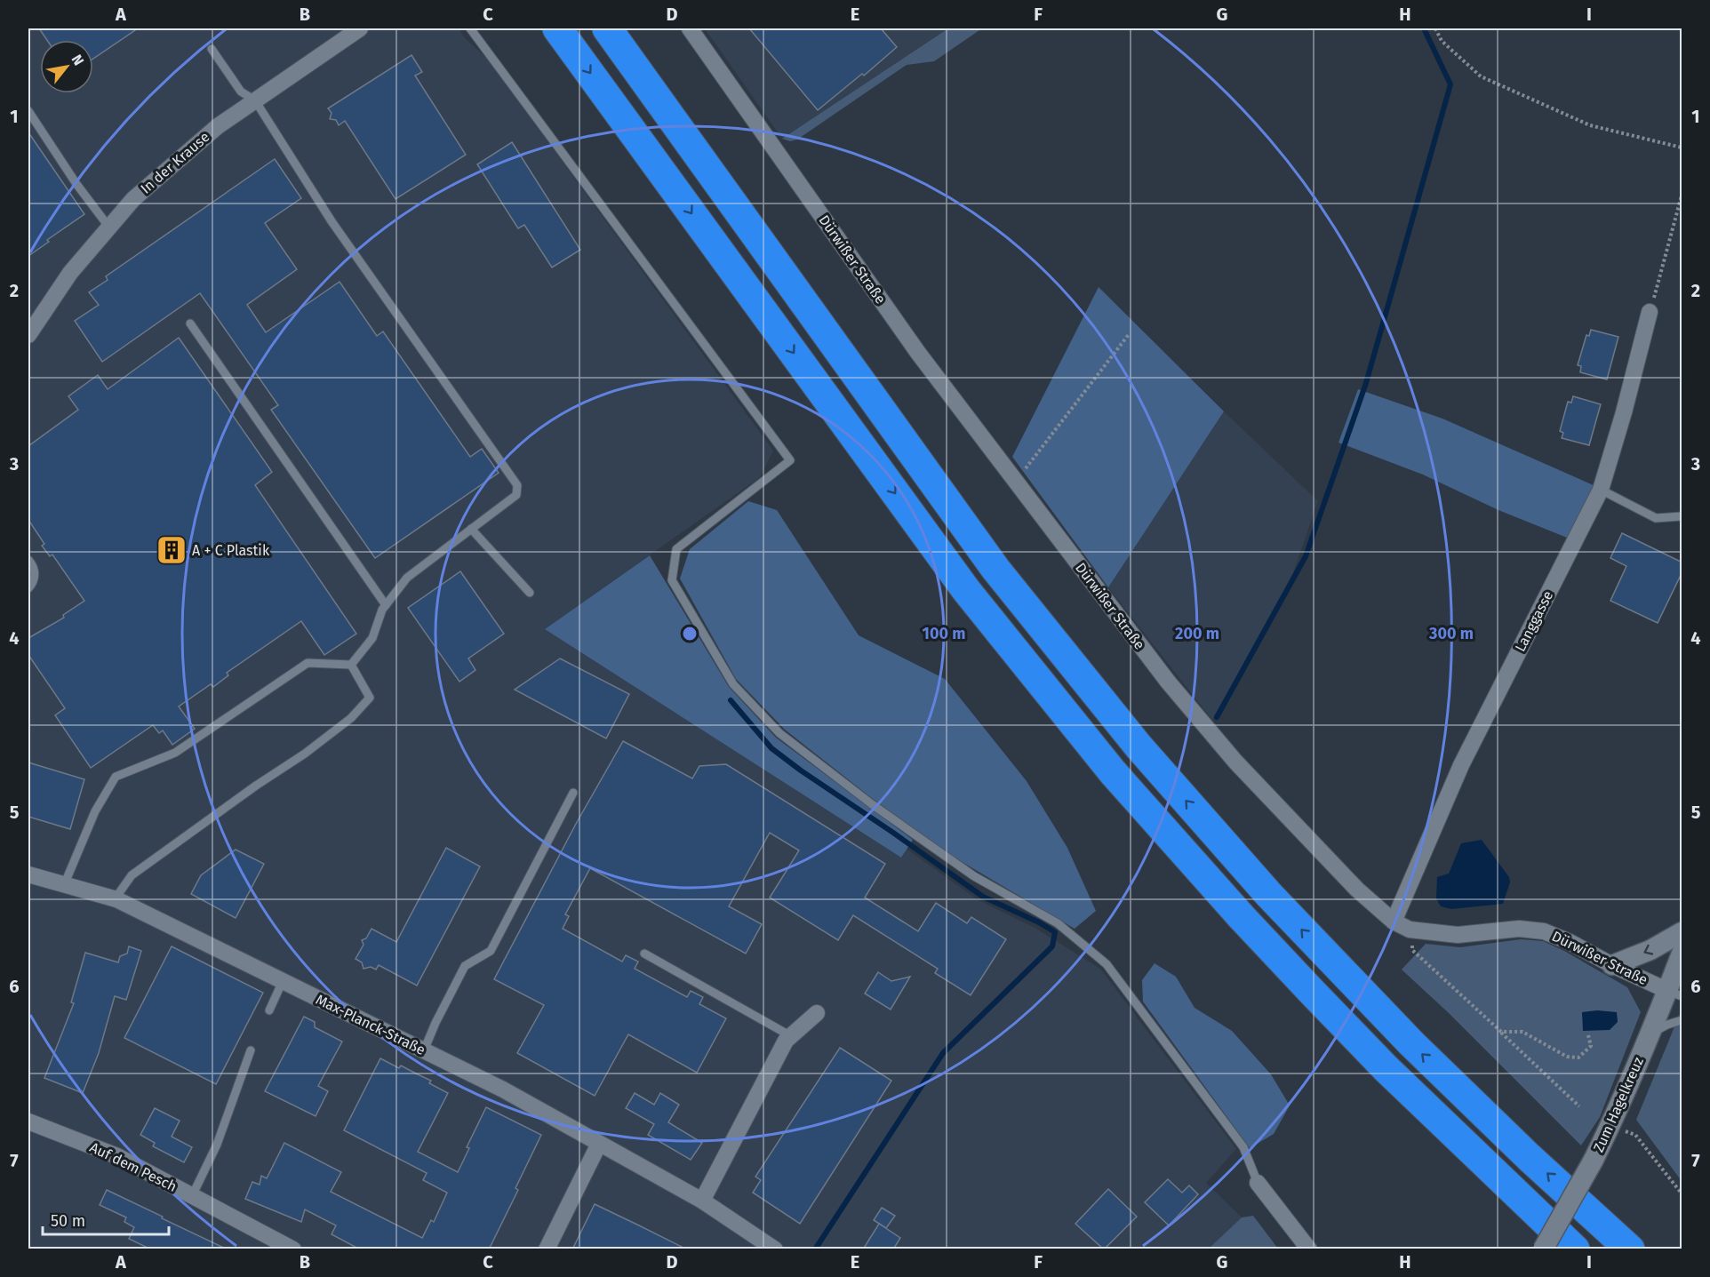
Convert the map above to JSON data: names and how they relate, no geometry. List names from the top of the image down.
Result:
{
  "streets": {
    "street": [
      "In der Krause",
      "Dürwißer Straße",
      "Langgasse",
      "Max-Planck-Straße",
      "Zum Hagelkreuz",
      "Auf dem Pesch"
    ]
  },
  "crossings": [
    ["Dürwißer Straße", "Langgasse"],
    ["Dürwißer Straße", "Zum Hagelkreuz"]
  ],
  "places": {
    "building": ["A + C Plastik"]
  },
  "scale_bar": "50 m",
  "north": "top right",
  "grid": {
    "columns": [
      "A",
      "B",
      "C",
      "D",
      "E",
      "F",
      "G",
      "H",
      "I"
    ],
    "rows": [
      "1",
      "2",
      "3",
      "4",
      "5",
      "6",
      "7"
    ]
  },
  "rings": ["100 m", "200 m", "300 m"]
}
